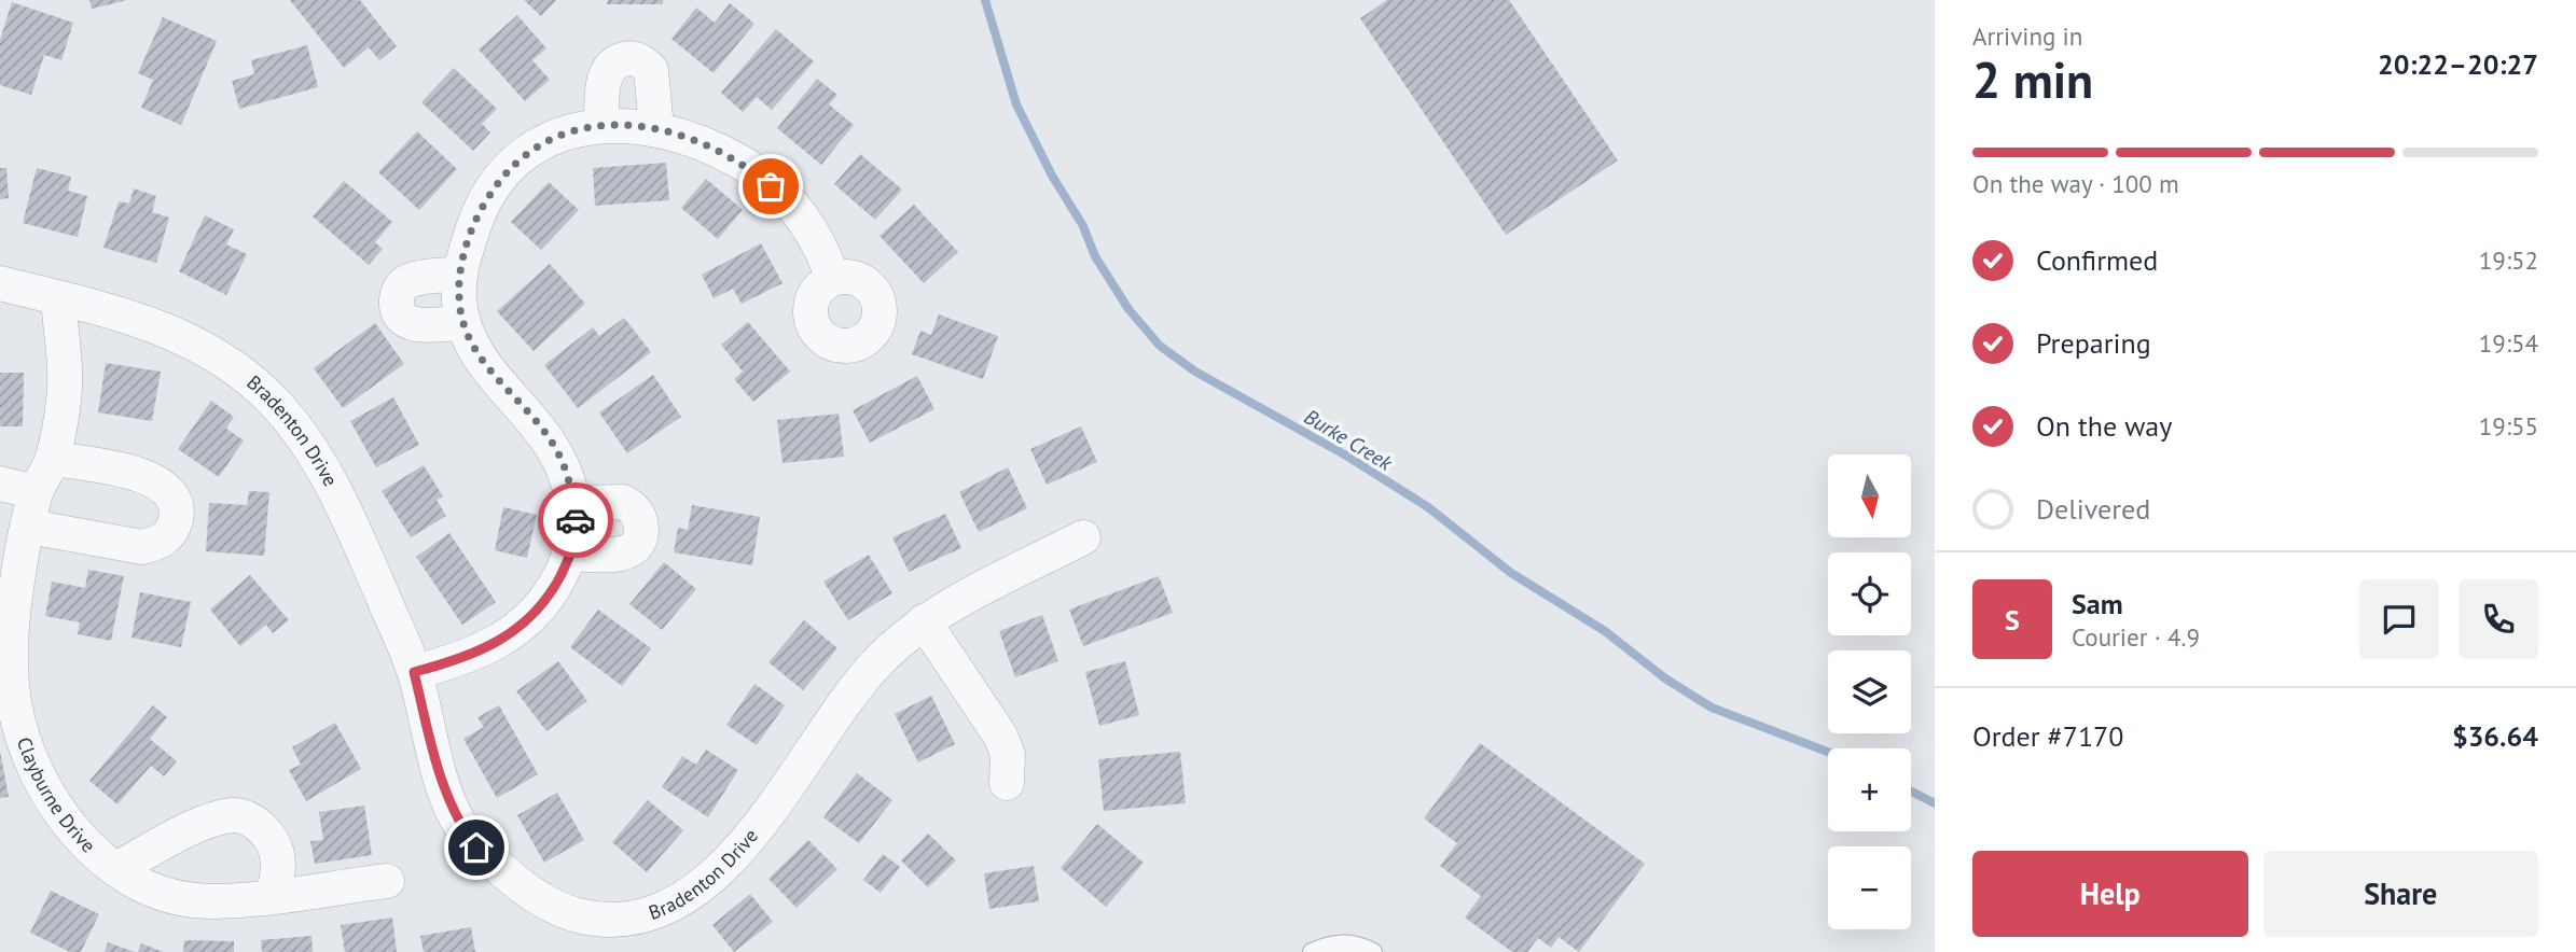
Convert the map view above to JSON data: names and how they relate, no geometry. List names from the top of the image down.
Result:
{
  "streets": {
    "street": ["Bradenton Drive", "Clayburne Drive"]
  },
  "crossings": [
    ["Bradenton Drive", "Clayburne Drive"]
  ],
  "water": ["Burke Creek"],
  "north": "bottom",
  "page": {
    "heading": ["2 min", "Arriving in", "20:22–20:27"],
    "panel": [
      "Sam",
      "Courier · 4.9",
      "Order #7170",
      "$36.64"
    ],
    "bar": "On the way · 100 m",
    "list": [
      ["Confirmed", "19:52"],
      ["Preparing", "19:54"],
      ["On the way", "19:55"],
      "Delivered"
    ],
    "map_buttons": ["+", "−"],
    "round": "S",
    "buttons": ["Help", "Share"]
  }
}
